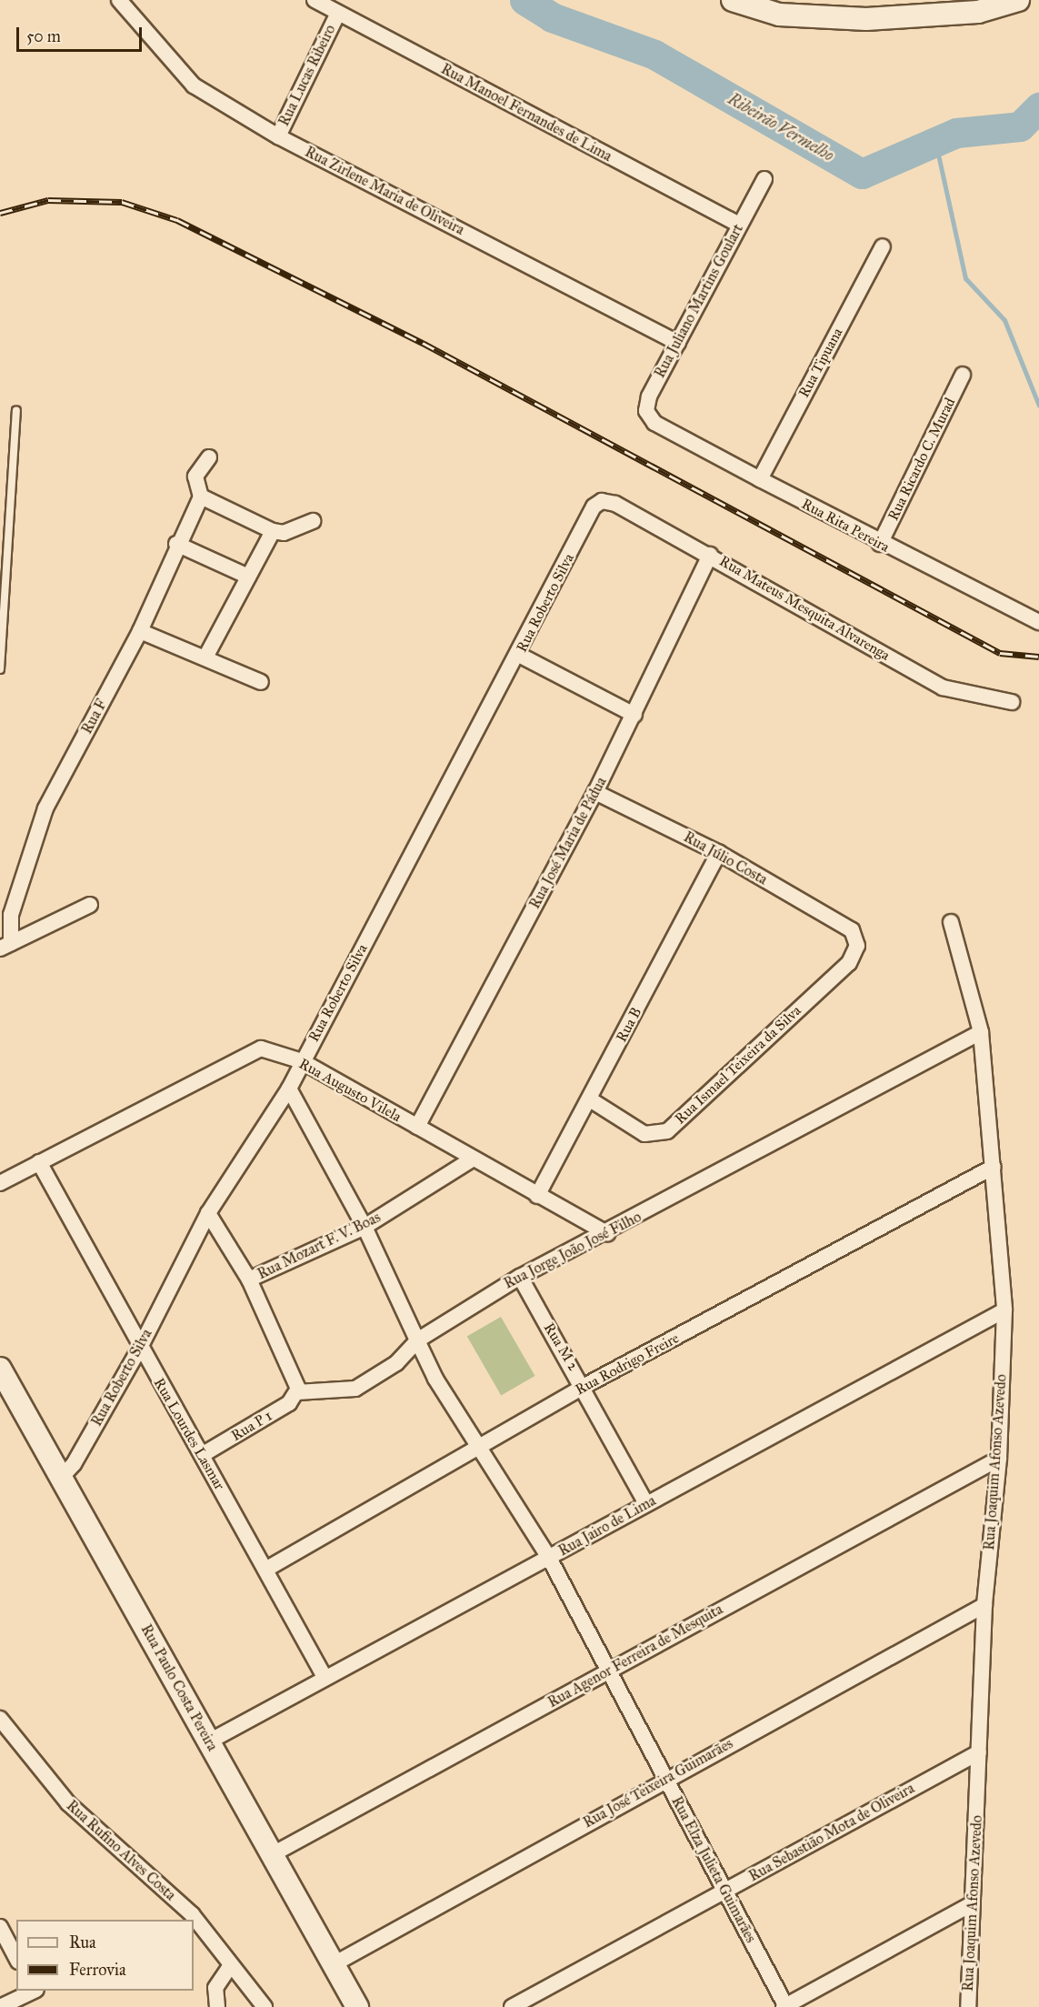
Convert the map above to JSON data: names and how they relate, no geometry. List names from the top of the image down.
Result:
{
  "streets": {
    "street": [
      "Rua Lucas Ribeiro",
      "Rua Manoel Fernandes de Lima",
      "Rua Zirlene Maria de Oliveira",
      "Rua Juliano Martins Goulart",
      "Rua Tipuana",
      "Rua Ricardo C. Murad",
      "Rua Rita Pereira",
      "Rua Roberto Silva",
      "Rua Mateus Mesquita Alvarenga",
      "Rua F",
      "Rua José Maria de Pádua",
      "Rua Júlio Costa",
      "Rua B",
      "Rua Ismael Teixeira da Silva",
      "Rua Augusto Vilela",
      "Rua Mozart F. V. Boas",
      "Rua Jorge João José Filho",
      "Rua M 2",
      "Rua Rodrigo Freire",
      "Rua P 1",
      "Rua Lourdes Lasmar",
      "Rua Joaquim Afonso Azevedo",
      "Rua Jairo de Lima",
      "Rua Agenor Ferreira de Mesquita",
      "Rua Paulo Costa Pereira",
      "Rua José Teixeira Guimarães",
      "Rua Sebastião Mota de Oliveira",
      "Rua Rufino Alves Costa",
      "Rua Elza Julieta Guimarães"
    ]
  },
  "crossings": [
    ["Rua Lucas Ribeiro", "Rua Manoel Fernandes de Lima"],
    ["Rua Lucas Ribeiro", "Rua Zirlene Maria de Oliveira"],
    ["Rua Manoel Fernandes de Lima", "Rua Juliano Martins Goulart"],
    ["Rua Zirlene Maria de Oliveira", "Rua Juliano Martins Goulart"],
    ["Rua Juliano Martins Goulart", "Rua Rita Pereira"],
    ["Rua Tipuana", "Rua Rita Pereira"],
    ["Rua Ricardo C. Murad", "Rua Rita Pereira"],
    ["Rua Roberto Silva", "Rua Mateus Mesquita Alvarenga"],
    ["Rua Roberto Silva", "Rua Augusto Vilela"],
    ["Rua Roberto Silva", "Rua Lourdes Lasmar"],
    ["Rua Roberto Silva", "Rua Paulo Costa Pereira"],
    ["Rua Mateus Mesquita Alvarenga", "Rua José Maria de Pádua"],
    ["Rua José Maria de Pádua", "Rua Júlio Costa"],
    ["Rua José Maria de Pádua", "Rua Augusto Vilela"],
    ["Rua Júlio Costa", "Rua B"],
    ["Rua Júlio Costa", "Rua Ismael Teixeira da Silva"],
    ["Rua B", "Rua Ismael Teixeira da Silva"],
    ["Rua B", "Rua Augusto Vilela"],
    ["Rua Augusto Vilela", "Rua Mozart F. V. Boas"],
    ["Rua Augusto Vilela", "Rua Jorge João José Filho"],
    ["Rua Augusto Vilela", "Rua Lourdes Lasmar"],
    ["Rua Jorge João José Filho", "Rua M 2"],
    ["Rua Jorge João José Filho", "Rua P 1"],
    ["Rua Jorge João José Filho", "Rua Joaquim Afonso Azevedo"],
    ["Rua Jorge João José Filho", "Rua Elza Julieta Guimarães"],
    ["Rua M 2", "Rua Rodrigo Freire"],
    ["Rua M 2", "Rua Jairo de Lima"],
    ["Rua Rodrigo Freire", "Rua Lourdes Lasmar"],
    ["Rua Rodrigo Freire", "Rua Joaquim Afonso Azevedo"],
    ["Rua Rodrigo Freire", "Rua Elza Julieta Guimarães"],
    ["Rua P 1", "Rua Lourdes Lasmar"],
    ["Rua Lourdes Lasmar", "Rua Jairo de Lima"],
    ["Rua Joaquim Afonso Azevedo", "Rua Jairo de Lima"],
    ["Rua Joaquim Afonso Azevedo", "Rua Agenor Ferreira de Mesquita"],
    ["Rua Joaquim Afonso Azevedo", "Rua José Teixeira Guimarães"],
    ["Rua Joaquim Afonso Azevedo", "Rua Sebastião Mota de Oliveira"],
    ["Rua Jairo de Lima", "Rua Paulo Costa Pereira"],
    ["Rua Jairo de Lima", "Rua Elza Julieta Guimarães"],
    ["Rua Agenor Ferreira de Mesquita", "Rua Paulo Costa Pereira"],
    ["Rua Agenor Ferreira de Mesquita", "Rua Elza Julieta Guimarães"],
    ["Rua Paulo Costa Pereira", "Rua José Teixeira Guimarães"],
    ["Rua José Teixeira Guimarães", "Rua Elza Julieta Guimarães"],
    ["Rua Sebastião Mota de Oliveira", "Rua Elza Julieta Guimarães"]
  ],
  "water": ["Ribeirão Vermelho"],
  "legend": ["Rua", "Ferrovia"],
  "scale_bar": "50 m"
}
